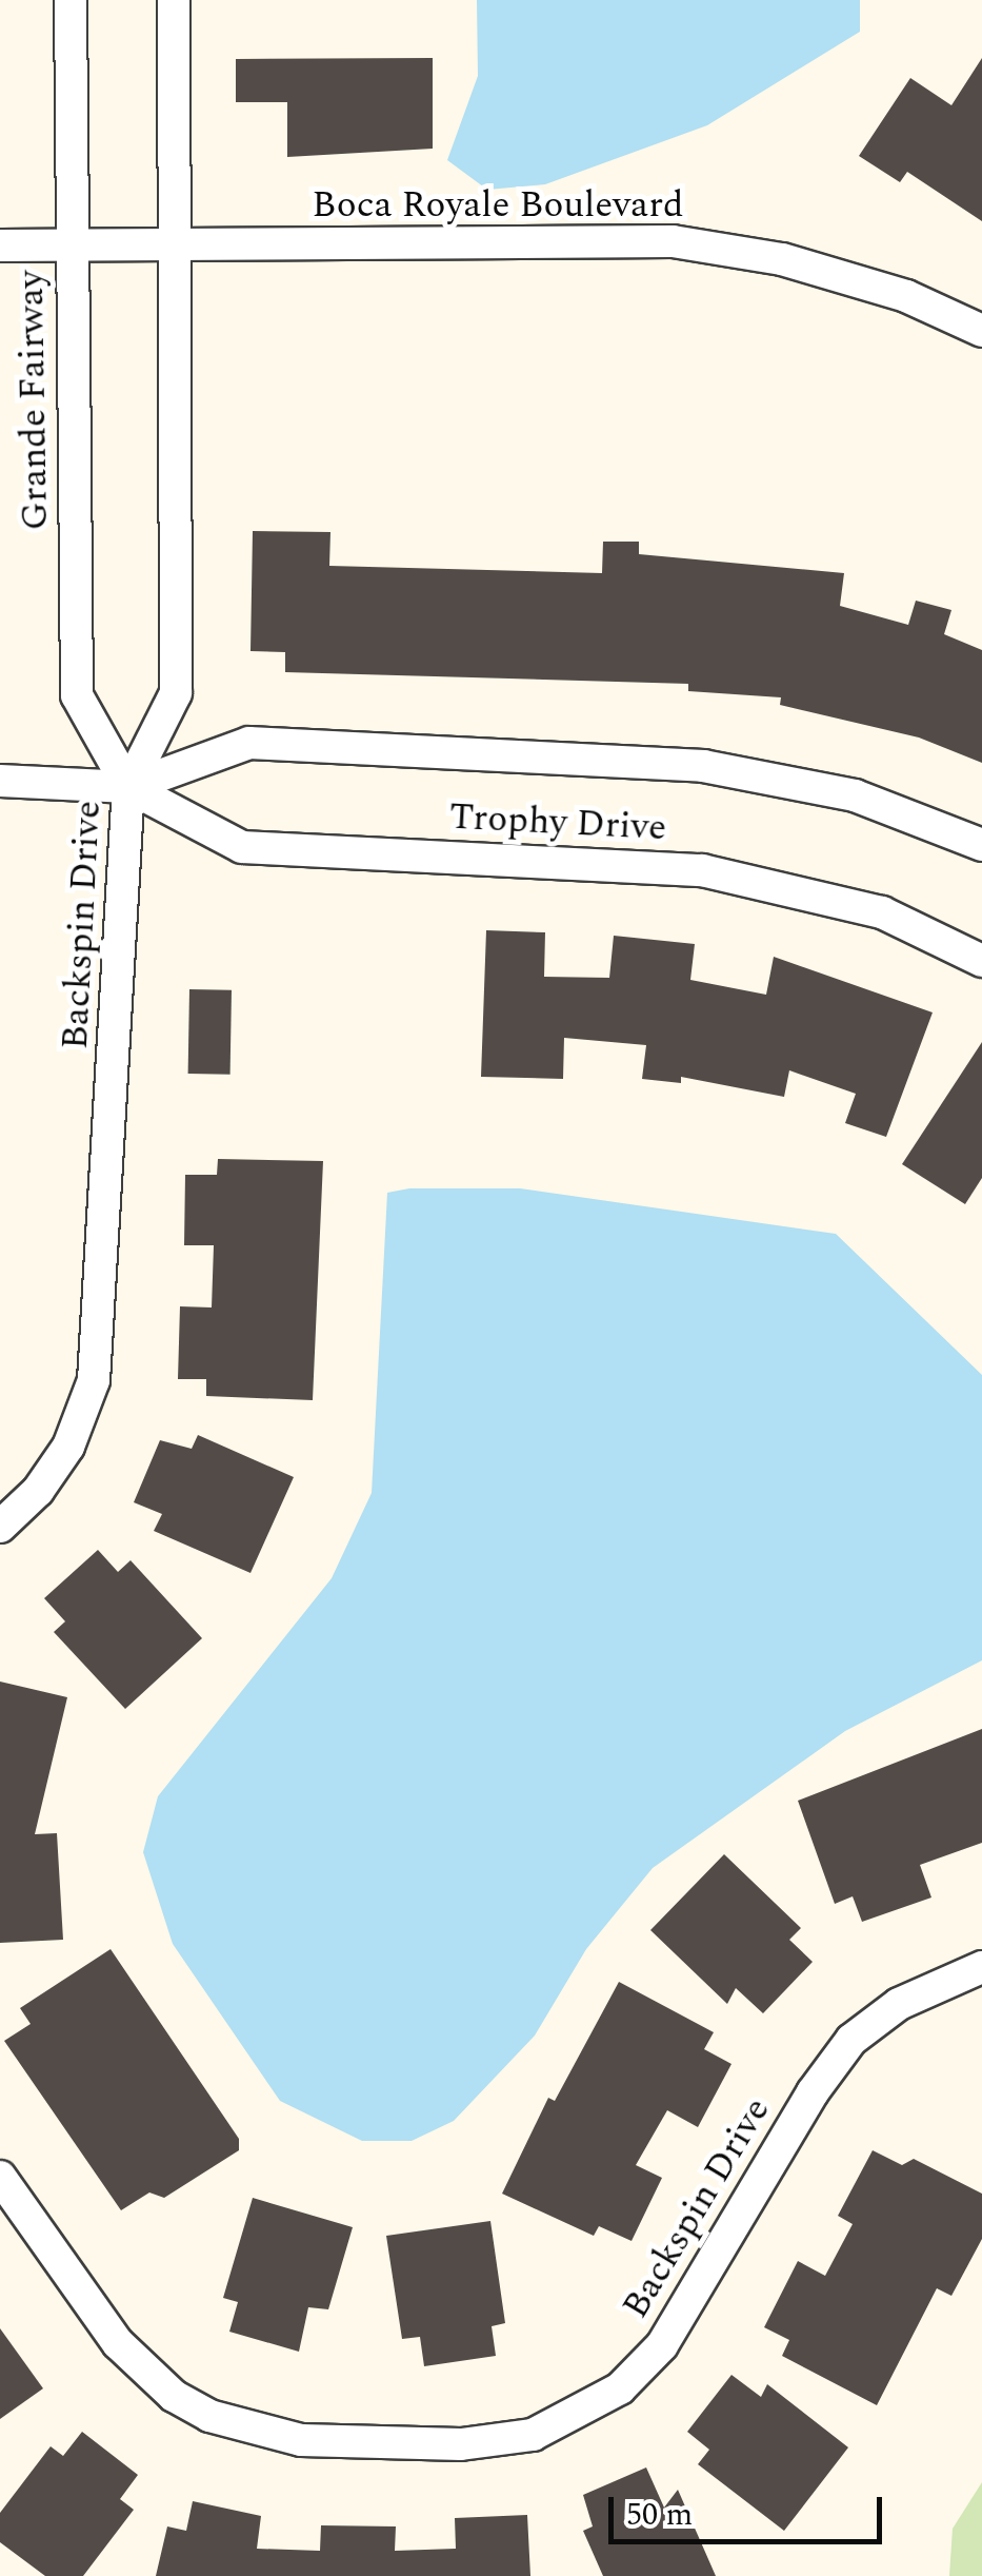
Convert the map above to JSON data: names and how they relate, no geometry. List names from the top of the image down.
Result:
{
  "streets": {
    "street": [
      "Boca Royale Boulevard",
      "Grande Fairway",
      "Trophy Drive",
      "Backspin Drive"
    ]
  },
  "crossings": [
    ["Boca Royale Boulevard", "Grande Fairway"],
    ["Boca Royale Boulevard", "Backspin Drive"],
    ["Grande Fairway", "Trophy Drive"],
    ["Grande Fairway", "Backspin Drive"],
    ["Trophy Drive", "Backspin Drive"]
  ],
  "scale_bar": "50 m"
}
